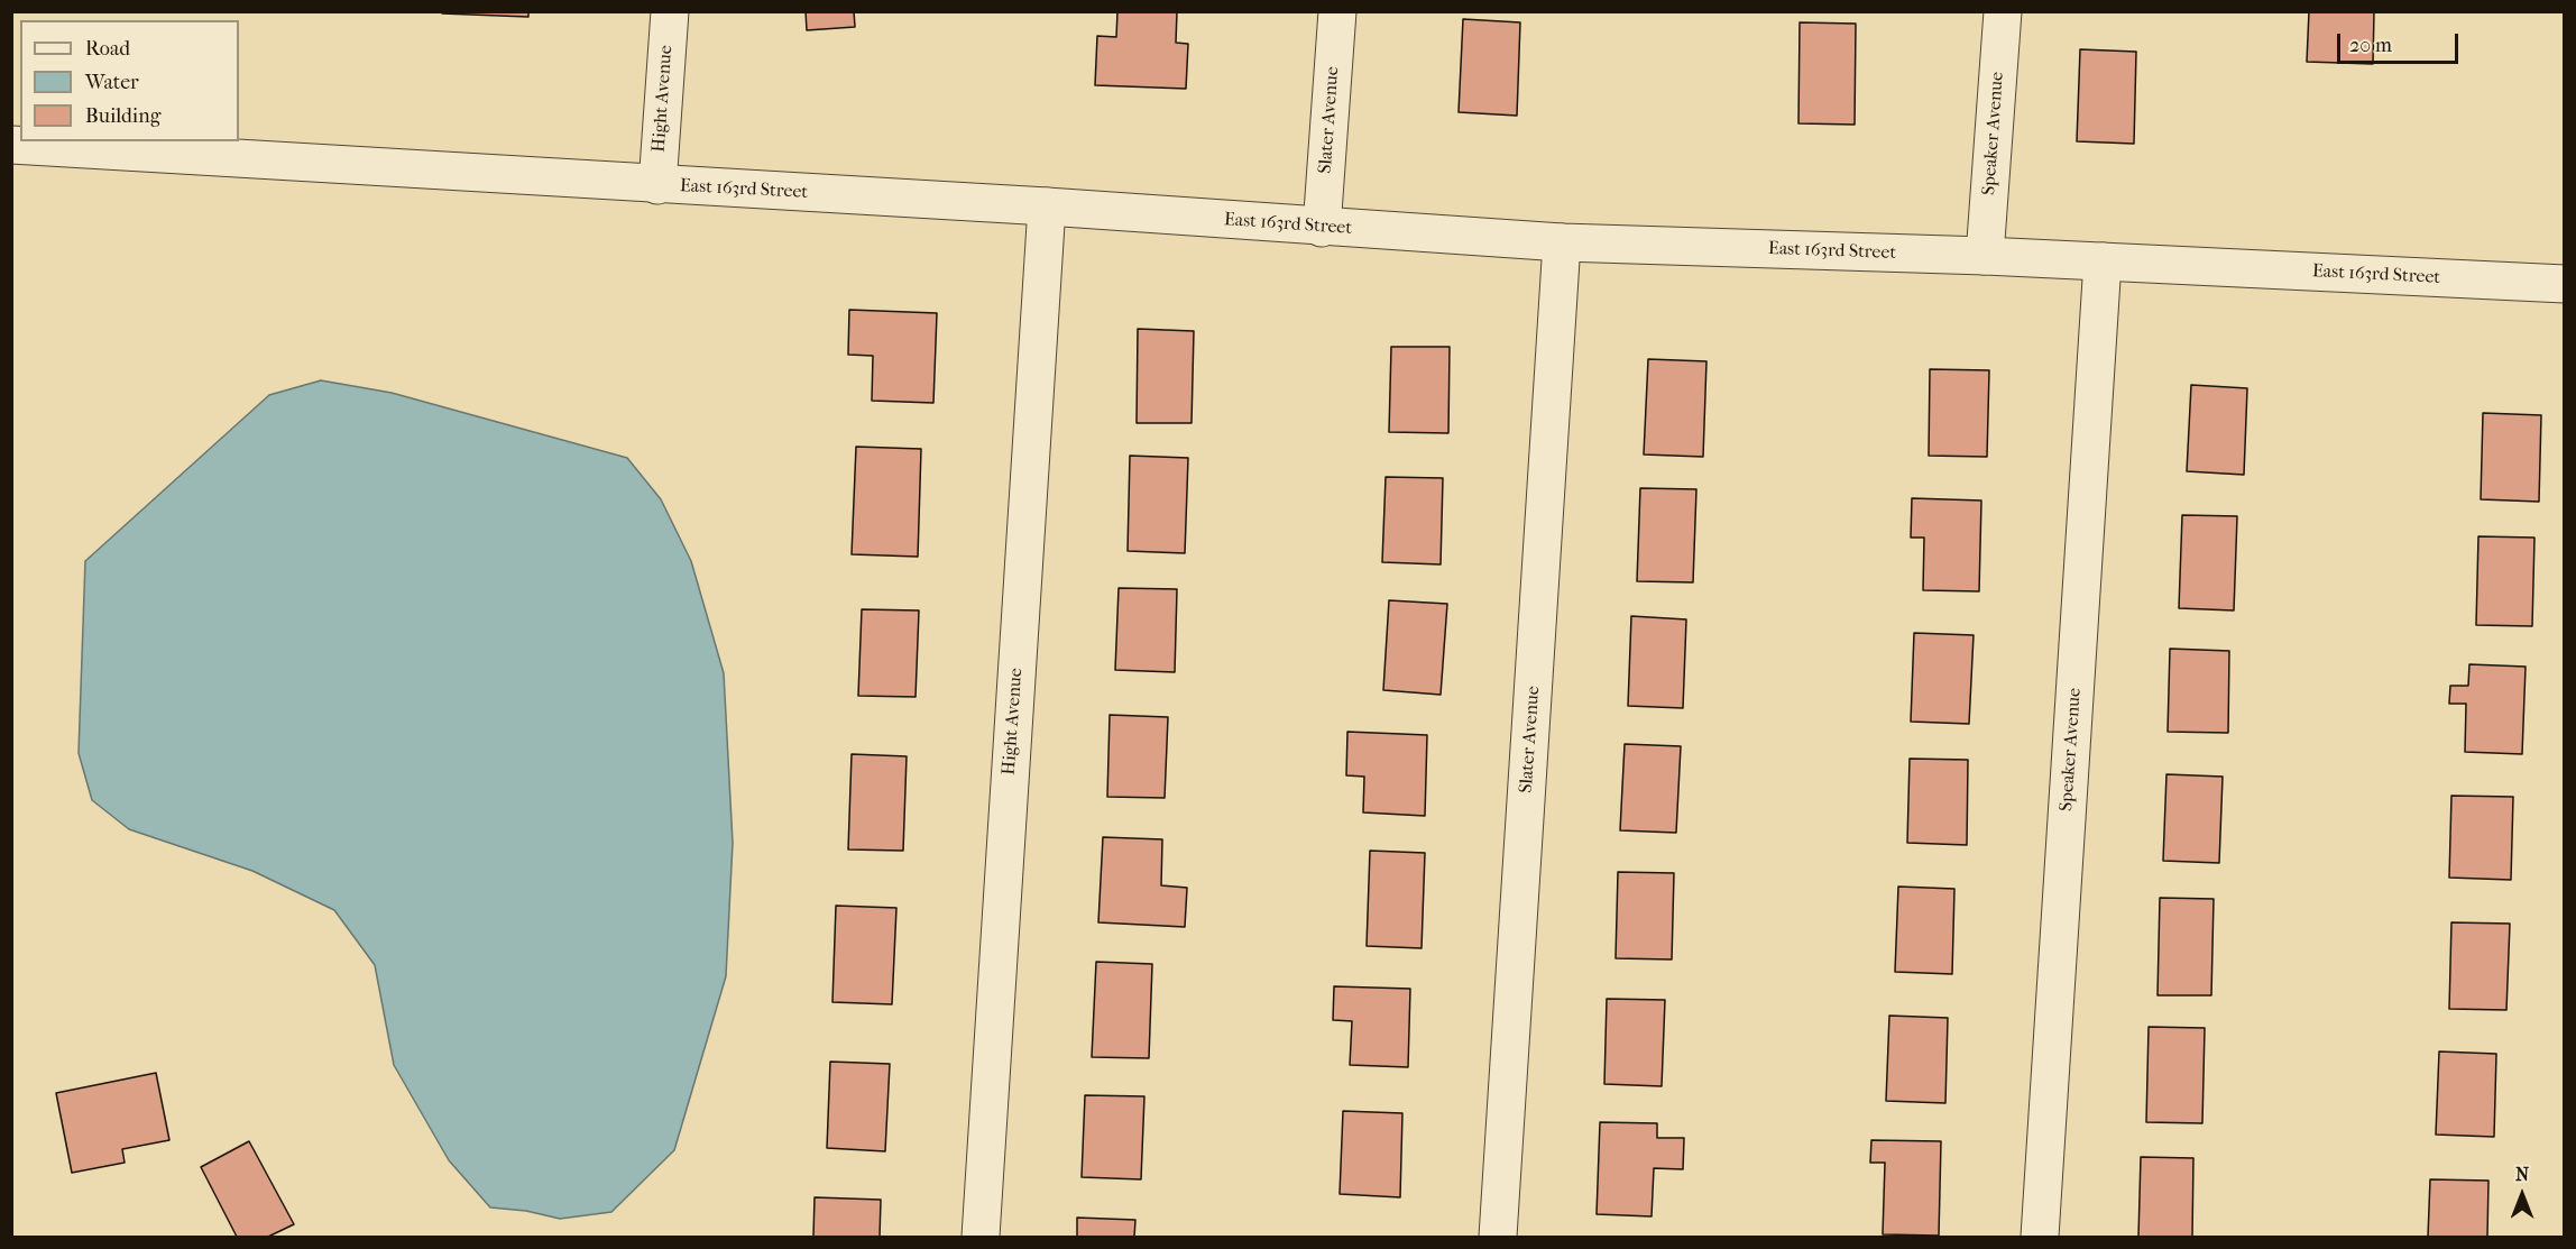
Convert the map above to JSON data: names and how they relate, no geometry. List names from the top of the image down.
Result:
{
  "streets": {
    "street": [
      "Hight Avenue",
      "Slater Avenue",
      "Speaker Avenue",
      "East 163rd Street"
    ]
  },
  "crossings": [
    ["Hight Avenue", "East 163rd Street"],
    ["Slater Avenue", "East 163rd Street"],
    ["Speaker Avenue", "East 163rd Street"]
  ],
  "legend": ["Road", "Water", "Building"],
  "scale_bar": "20 m",
  "north": "top"
}
